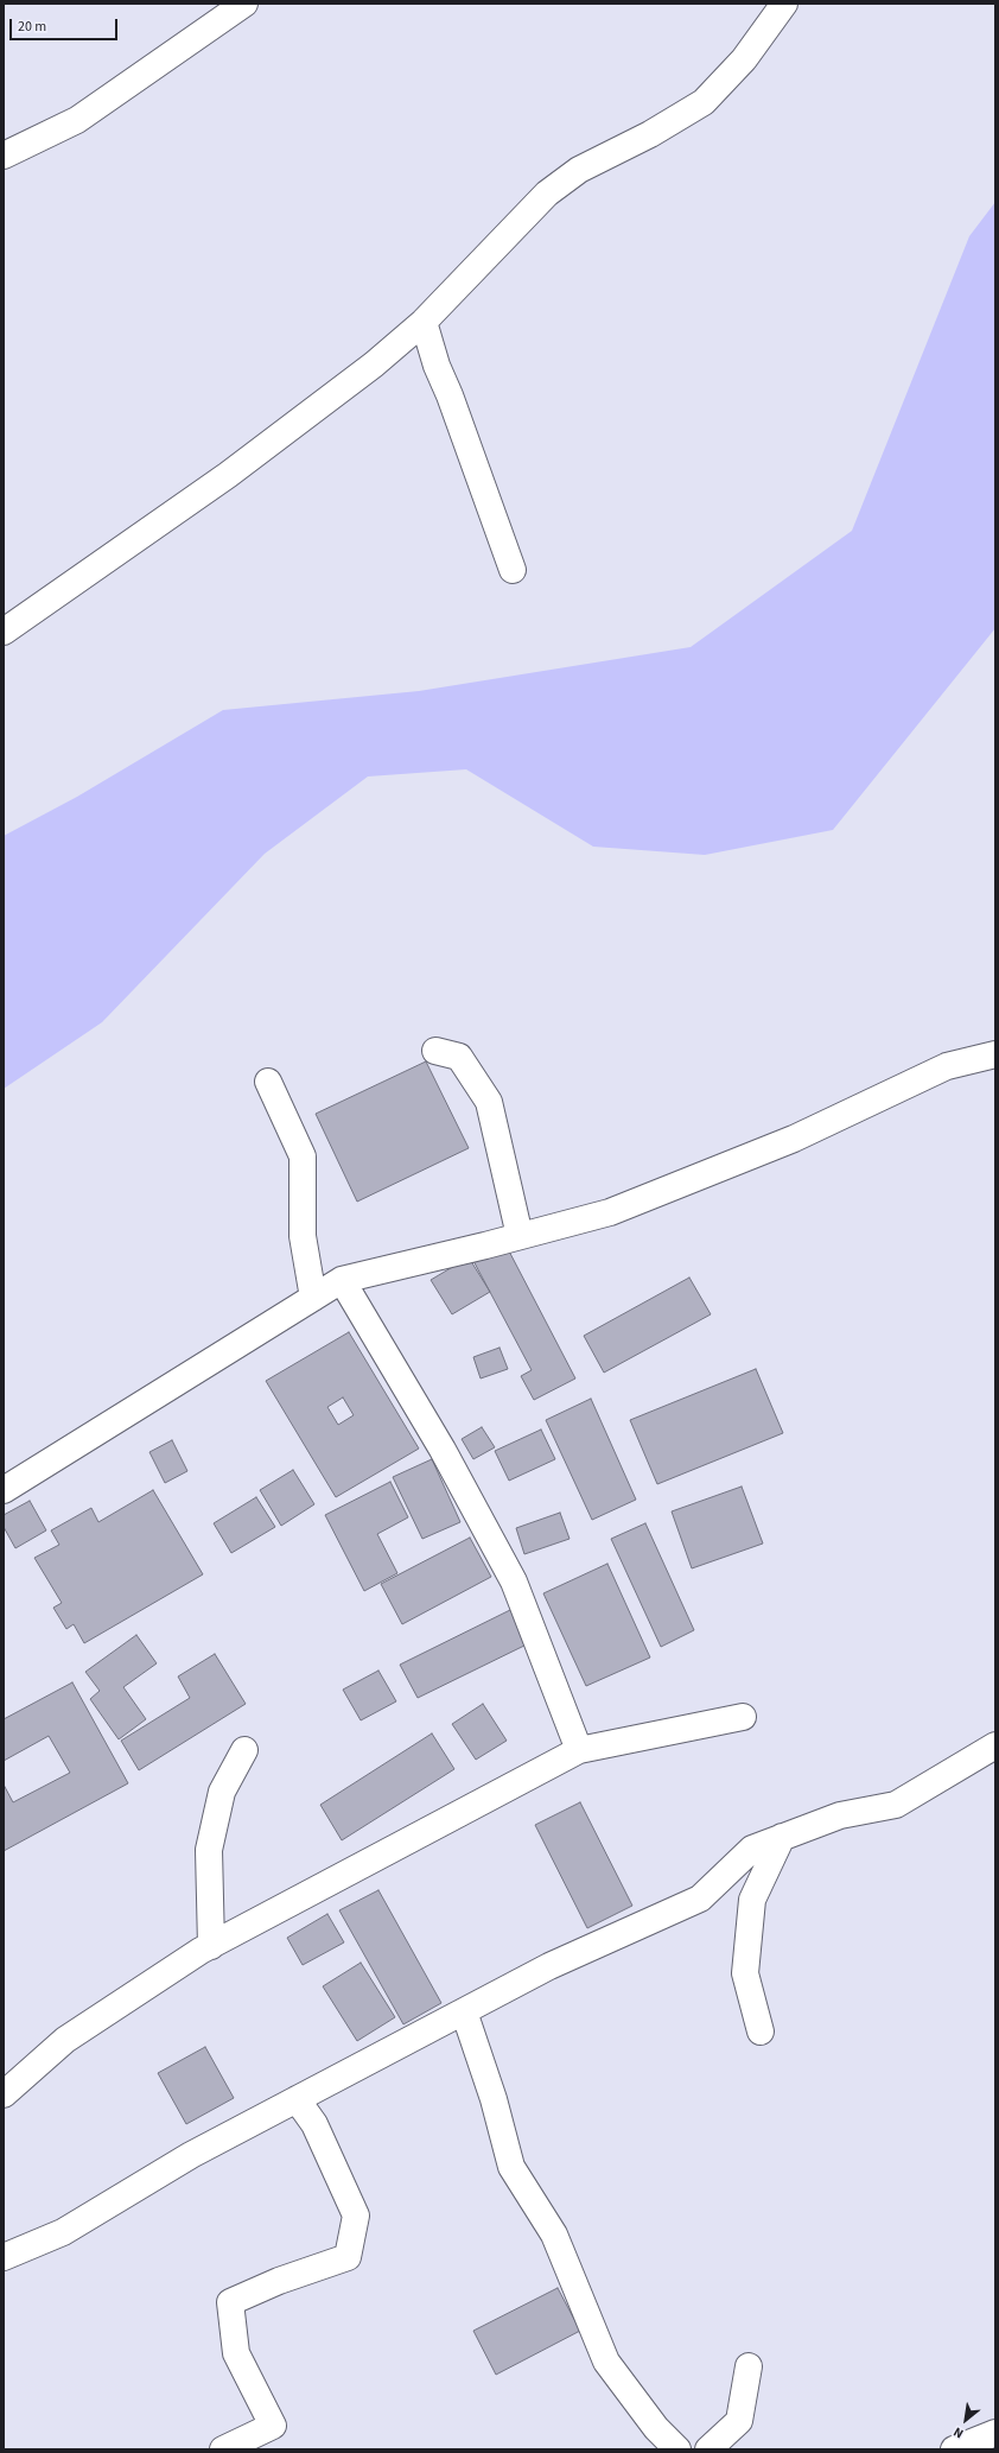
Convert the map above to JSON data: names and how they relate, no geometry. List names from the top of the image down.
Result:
{
  "scale_bar": "20 m",
  "north": "bottom left"
}
